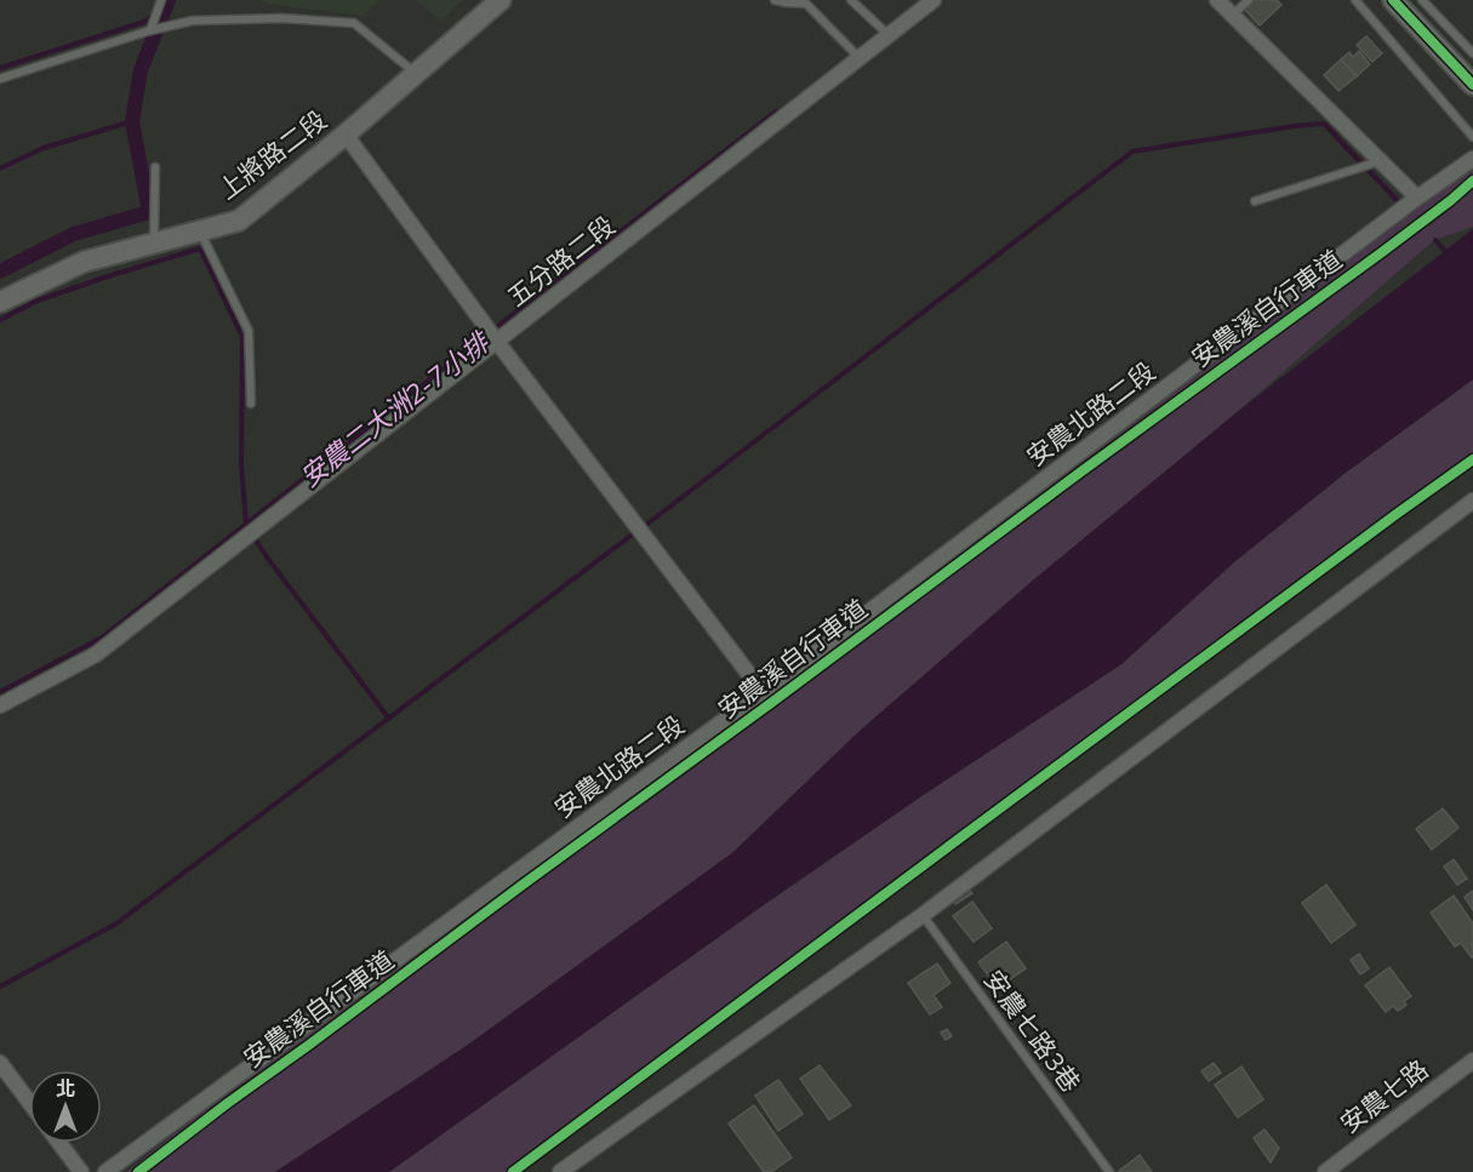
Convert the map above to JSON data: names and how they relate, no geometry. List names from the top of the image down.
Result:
{
  "streets": {
    "main road": ["上將路二段"],
    "street": ["五分路二段", "安農北路二段", "安農七路"],
    "lane": ["安農七路3巷"],
    "cycle path": ["安農溪自行車道"]
  },
  "water": ["安農二大洲2-7小排"],
  "north": "top"
}
